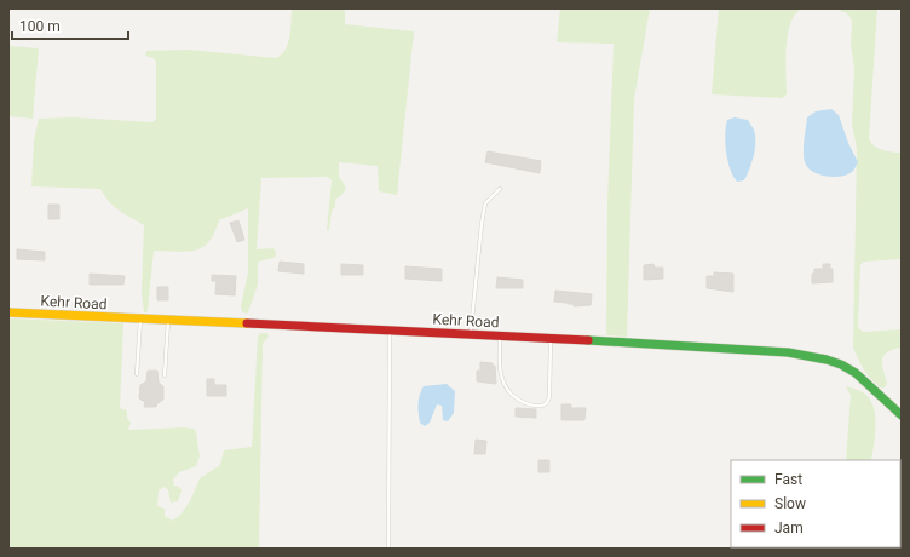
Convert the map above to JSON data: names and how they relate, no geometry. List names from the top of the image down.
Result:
{
  "streets": {
    "street": ["Kehr Road"]
  },
  "legend": ["Fast", "Slow", "Jam"],
  "scale_bar": "100 m"
}
